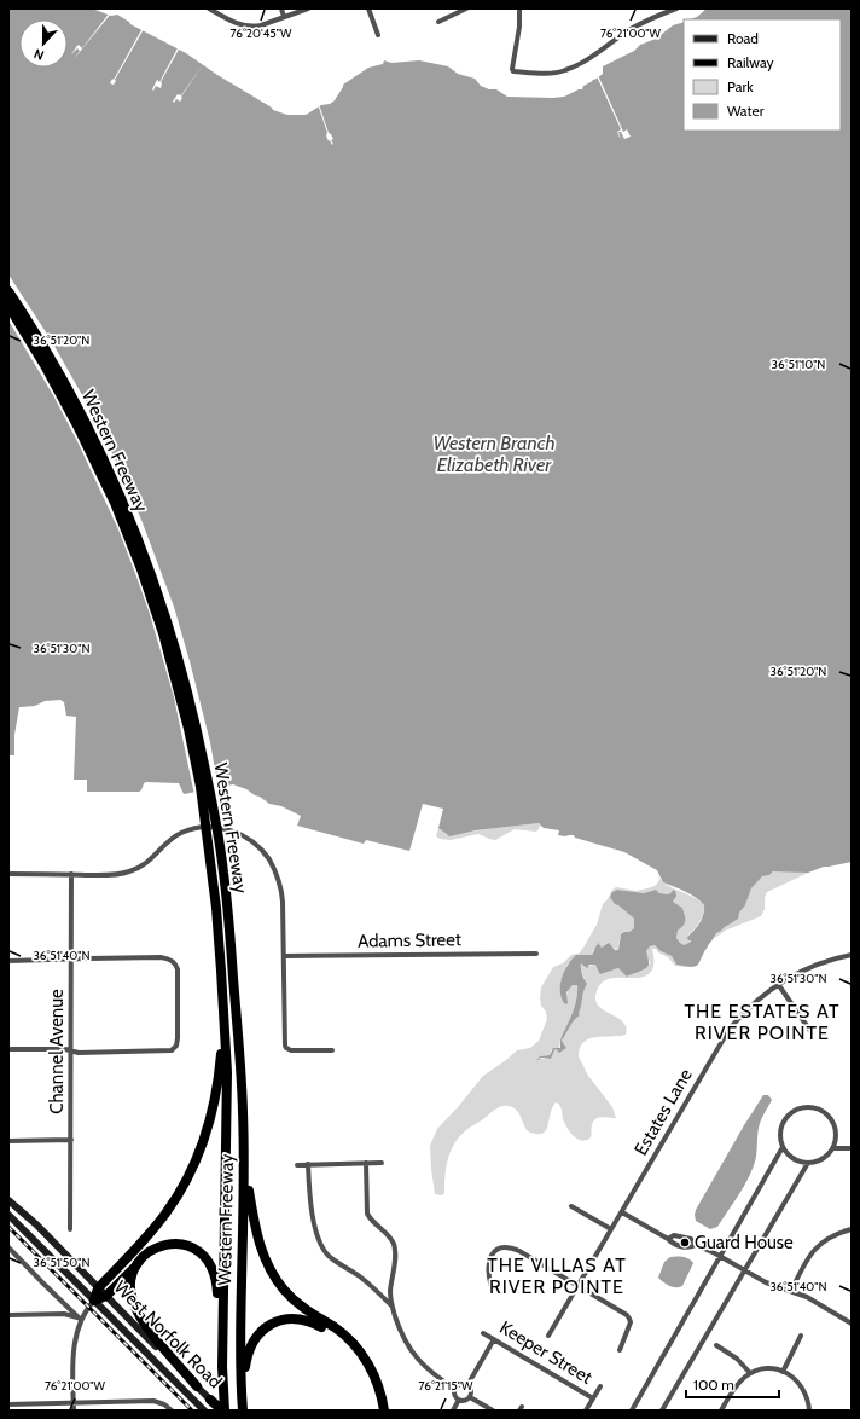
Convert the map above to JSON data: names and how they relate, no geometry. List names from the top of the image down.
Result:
{
  "streets": {
    "highway": ["Western Freeway"],
    "street": [
      "Adams Street",
      "Channel Avenue",
      "Estates Lane",
      "West Norfolk Road",
      "Keeper Street"
    ]
  },
  "districts": ["THE ESTATES AT RIVER POINTE", "THE VILLAS AT RIVER POINTE"],
  "water": ["Western Branch Elizabeth River"],
  "places": ["Guard House"],
  "legend": [
    "Road",
    "Railway",
    "Park",
    "Water"
  ],
  "scale_bar": "100 m",
  "north": "bottom",
  "coordinates": [
    "76°20'45\"W",
    "76°21'00\"W",
    "36°51'20\"N",
    "36°51'10\"N",
    "36°51'30\"N",
    "36°51'40\"N",
    "36°51'50\"N",
    "76°21'15\"W"
  ]
}
